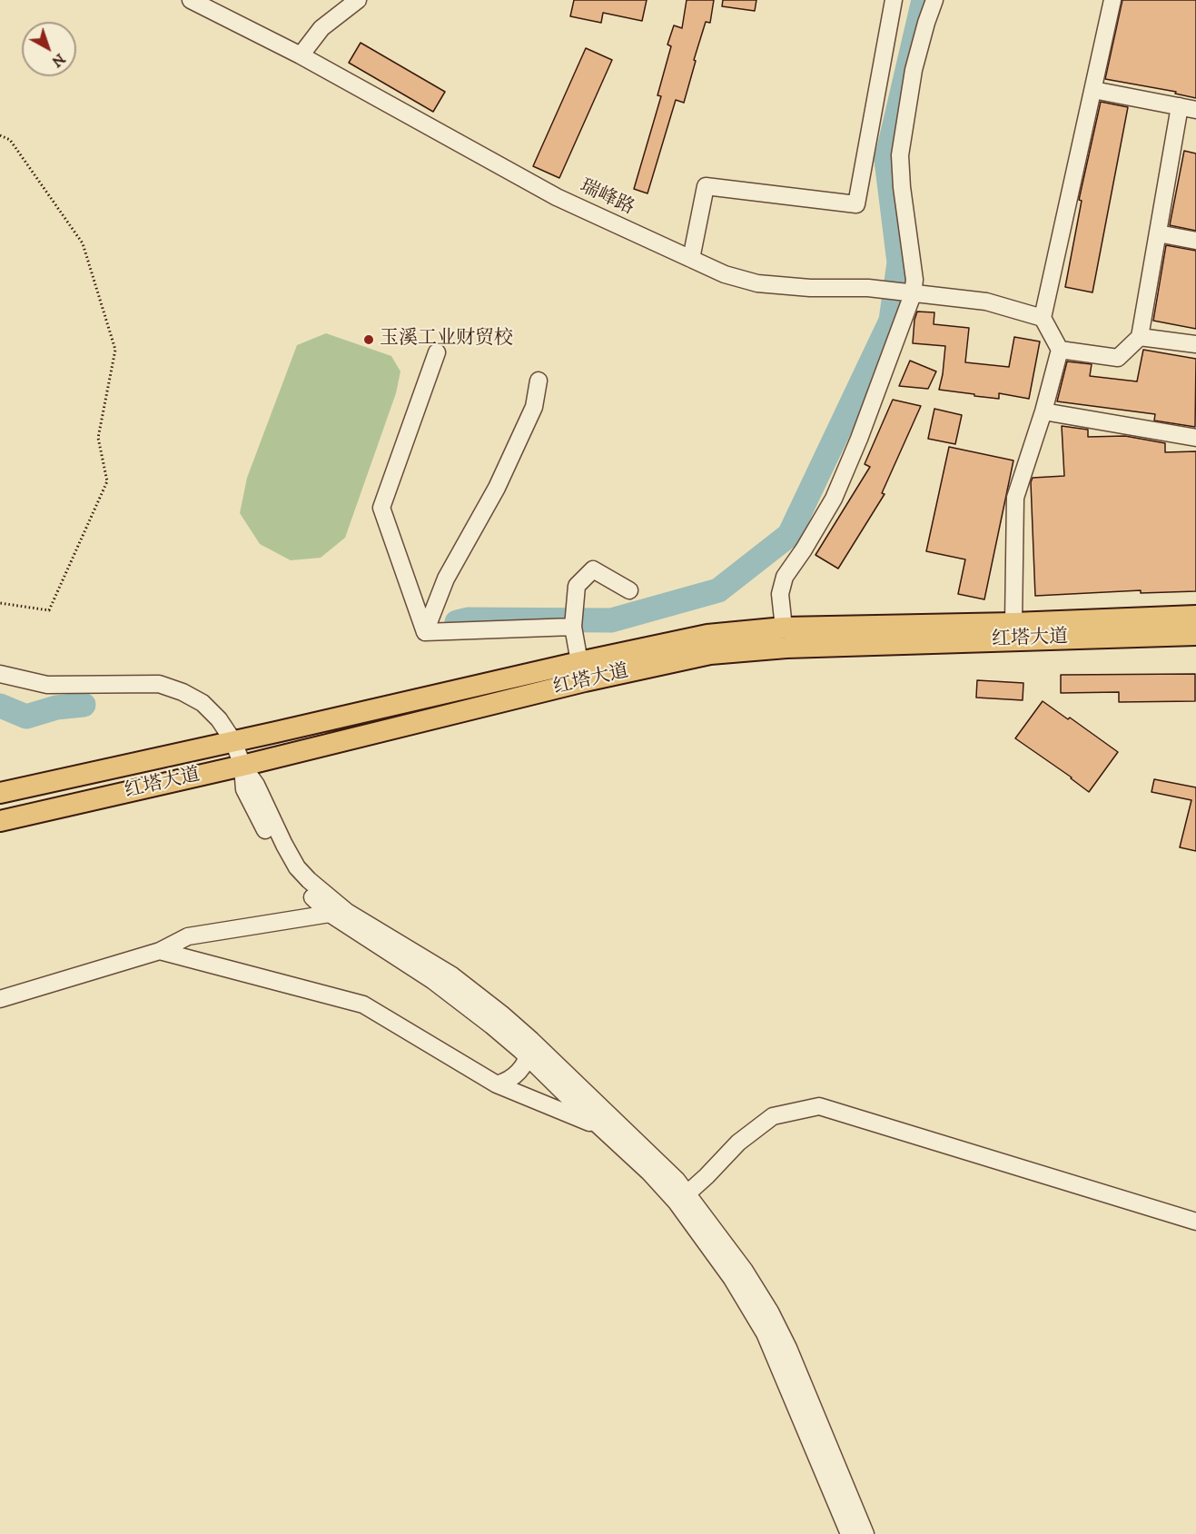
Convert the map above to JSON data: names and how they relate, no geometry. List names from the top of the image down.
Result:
{
  "streets": {
    "main road": ["红塔大道"],
    "street": ["瑞峰路"]
  },
  "places": ["玉溪工业财贸校"],
  "north": "bottom right"
}
